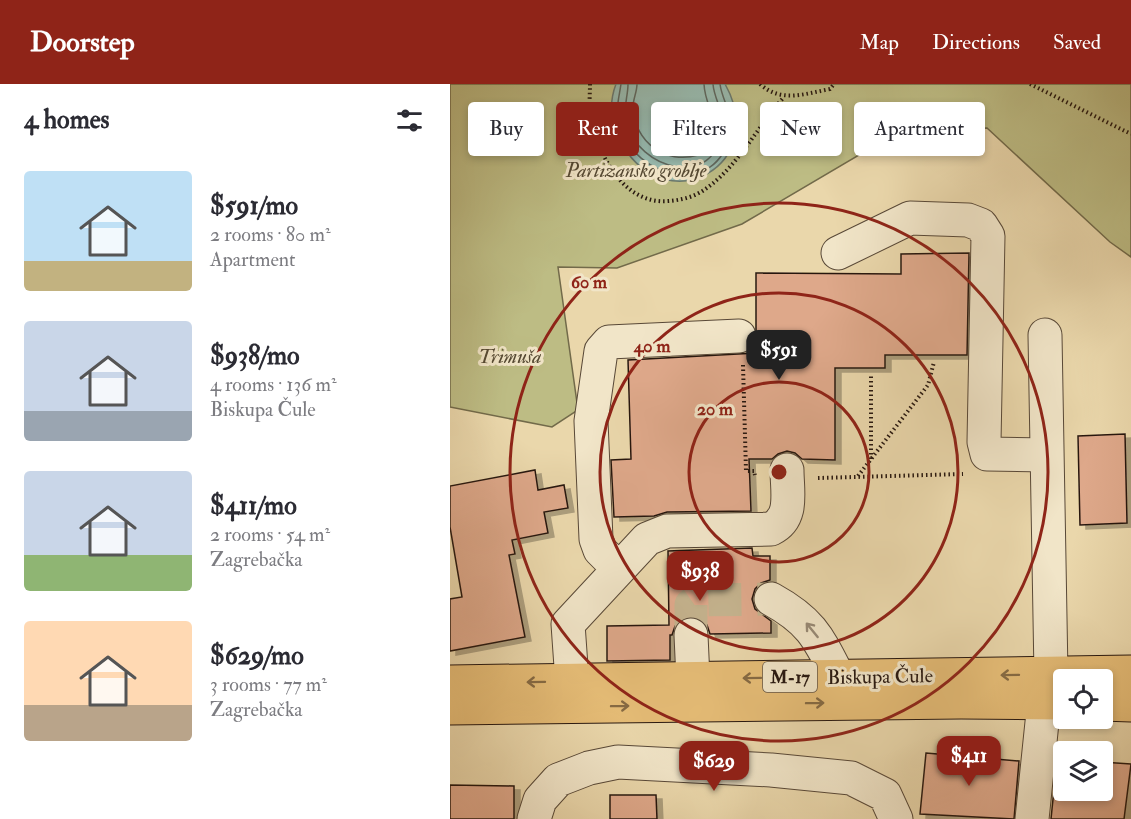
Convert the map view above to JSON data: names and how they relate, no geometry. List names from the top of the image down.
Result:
{
  "streets": {
    "main road": ["Biskupa Čule", "M-17"]
  },
  "parks": ["Partizansko groblje", "Trimuša"],
  "page": {
    "header": "Doorstep",
    "nav": ["Map", "Directions", "Saved"],
    "heading": "4 homes",
    "chip": [
      "Buy",
      "Rent",
      "Filters",
      "New",
      "Apartment"
    ],
    "list": [
      {
        "name": "$591/mo",
        "note": "2 rooms · 80 m² · Apartment"
      },
      {
        "name": "$938/mo",
        "note": "4 rooms · 136 m² · Biskupa Čule"
      },
      {
        "name": "$411/mo",
        "note": "2 rooms · 54 m² · Zagrebačka"
      },
      {
        "name": "$629/mo",
        "note": "3 rooms · 77 m² · Zagrebačka"
      }
    ],
    "price": [
      "$591",
      "$938",
      "$411",
      "$629"
    ]
  },
  "rings": ["60 m", "40 m", "20 m"]
}
